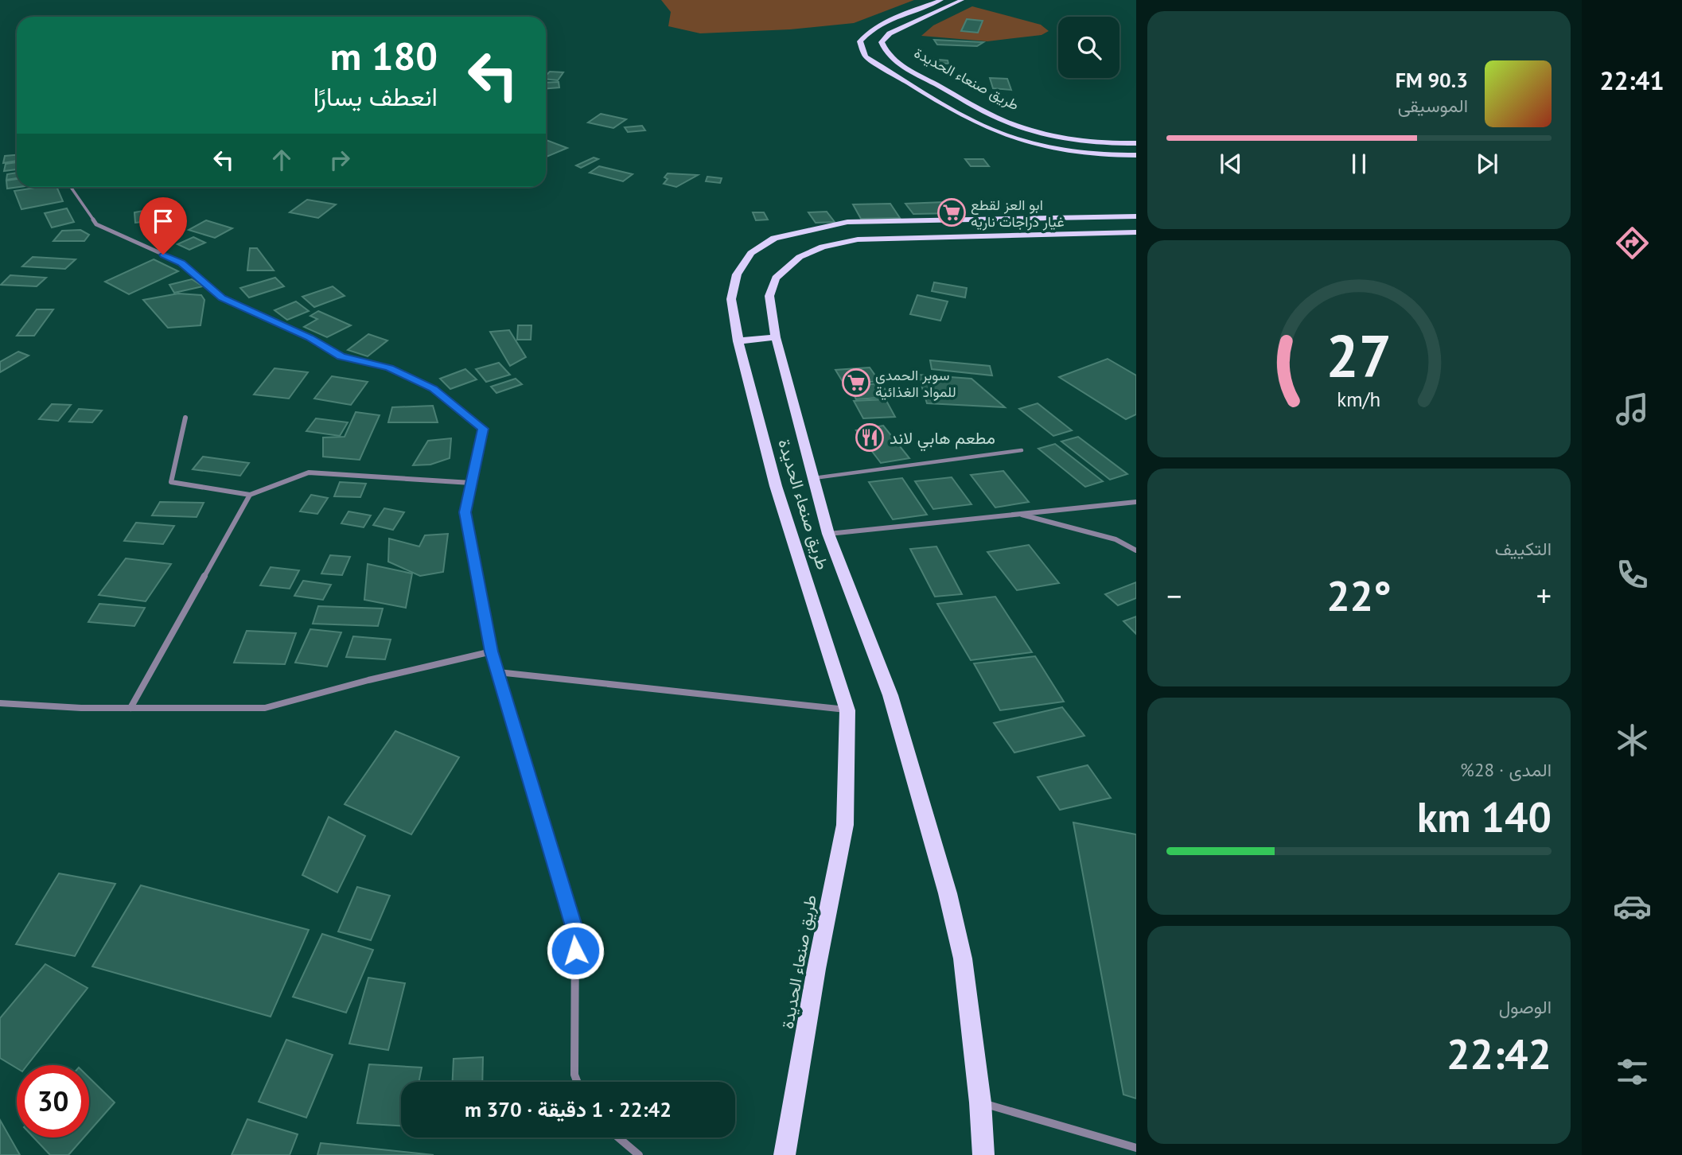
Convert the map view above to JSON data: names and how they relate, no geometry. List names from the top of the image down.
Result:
{
  "streets": {
    "main road": ["طريق صنعاء الحديدة"]
  },
  "places": {
    "supermarket": ["ابو العز لقطع غيار دراجات ناريه", "سوبر الحمدي للمواد الغذائية"],
    "restaurant": ["مطعم هابي لاند"]
  },
  "page": {
    "tabs": "22:41",
    "turn": ["180 m", "انعطف يسارًا"],
    "song": ["90.3 FM", "الموسيقى"],
    "tile": [
      "التكييف",
      ["المدى · 28%", "140 km"],
      ["الوصول", "22:42"]
    ],
    "heat": ["−", "22°", "+"],
    "limit": "30",
    "trip": "22:42 · 1 دقيقة · 370 m",
    "gauge": ["27", "km/h"]
  }
}
